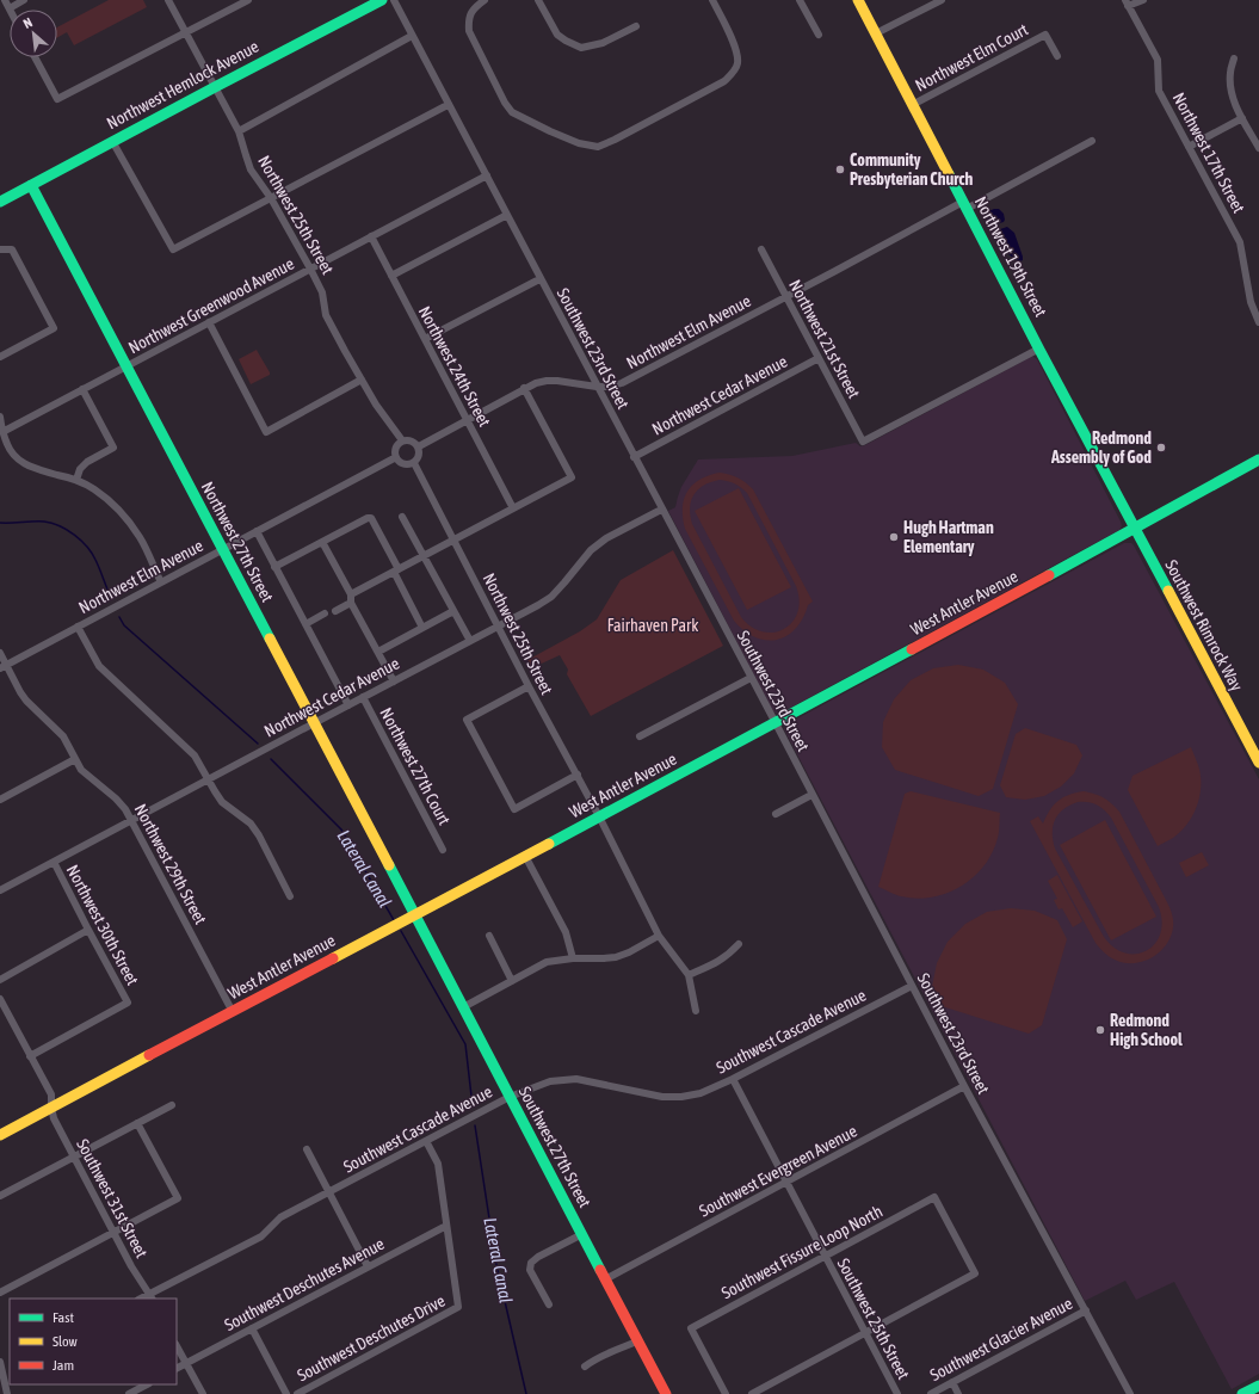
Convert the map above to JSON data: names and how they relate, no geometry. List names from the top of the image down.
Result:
{
  "streets": {
    "main road": [
      "Northwest Hemlock Avenue",
      "Northwest 19th Street",
      "Northwest 27th Street",
      "West Antler Avenue",
      "Southwest Rimrock Way",
      "Southwest 27th Street"
    ],
    "street": [
      "Northwest Elm Court",
      "Northwest 17th Street",
      "Northwest 25th Street",
      "Northwest Greenwood Avenue",
      "Northwest Elm Avenue",
      "Northwest 21st Street",
      "Southwest 23rd Street",
      "Northwest 24th Street",
      "Northwest Cedar Avenue",
      "Northwest 27th Court",
      "Northwest 29th Street",
      "Northwest 30th Street",
      "Southwest Cascade Avenue",
      "Southwest Evergreen Avenue",
      "Southwest 31st Street",
      "Southwest Fissure Loop North",
      "Southwest Deschutes Avenue",
      "Southwest 25th Street",
      "Southwest Deschutes Drive",
      "Southwest Glacier Avenue"
    ]
  },
  "crossings": [
    ["Northwest Elm Court", "Northwest 19th Street"],
    ["Northwest Hemlock Avenue", "Northwest 25th Street"],
    ["Northwest Hemlock Avenue", "Northwest 27th Street"],
    ["Northwest 25th Street", "Northwest Greenwood Avenue"],
    ["Northwest 25th Street", "Northwest Elm Avenue"],
    ["Northwest 25th Street", "Northwest Cedar Avenue"],
    ["Northwest 25th Street", "West Antler Avenue"],
    ["Northwest 19th Street", "Northwest Elm Avenue"],
    ["Northwest 19th Street", "Northwest 21st Street"],
    ["Northwest 19th Street", "West Antler Avenue"],
    ["Northwest 19th Street", "Southwest Rimrock Way"],
    ["Northwest Greenwood Avenue", "Southwest 23rd Street"],
    ["Northwest Greenwood Avenue", "Northwest 24th Street"],
    ["Northwest Greenwood Avenue", "Northwest 27th Street"],
    ["Northwest Elm Avenue", "Northwest 21st Street"],
    ["Northwest Elm Avenue", "Southwest 23rd Street"],
    ["Northwest Elm Avenue", "Northwest 24th Street"],
    ["Northwest Elm Avenue", "Northwest 27th Street"],
    ["Northwest Elm Avenue", "Northwest 29th Street"],
    ["Northwest 21st Street", "Northwest Cedar Avenue"],
    ["Southwest 23rd Street", "Northwest Cedar Avenue"],
    ["Southwest 23rd Street", "West Antler Avenue"],
    ["Southwest 23rd Street", "Southwest Cascade Avenue"],
    ["Southwest 23rd Street", "Southwest Evergreen Avenue"],
    ["Southwest 23rd Street", "Southwest Glacier Avenue"],
    ["Northwest Cedar Avenue", "Northwest 27th Street"],
    ["Northwest Cedar Avenue", "Northwest 27th Court"],
    ["Northwest Cedar Avenue", "Northwest 29th Street"],
    ["Northwest Cedar Avenue", "Northwest 30th Street"],
    ["Northwest 27th Street", "West Antler Avenue"],
    ["Northwest 27th Street", "Southwest 27th Street"],
    ["West Antler Avenue", "Southwest Rimrock Way"],
    ["West Antler Avenue", "Northwest 29th Street"],
    ["West Antler Avenue", "Southwest 27th Street"],
    ["West Antler Avenue", "Southwest 31st Street"],
    ["Northwest 30th Street", "Southwest 31st Street"],
    ["Southwest Cascade Avenue", "Southwest 27th Street"],
    ["Southwest Cascade Avenue", "Southwest 31st Street"],
    ["Southwest Cascade Avenue", "Southwest 25th Street"],
    ["Southwest 27th Street", "Southwest Evergreen Avenue"],
    ["Southwest Evergreen Avenue", "Southwest 25th Street"],
    ["Southwest Fissure Loop North", "Southwest 25th Street"],
    ["Southwest Deschutes Avenue", "Southwest Deschutes Drive"]
  ],
  "water": ["Lateral Canal"],
  "parks": ["Fairhaven Park"],
  "places": [
    "Community Presbyterian Church",
    "Redmond Assembly of God",
    "Hugh Hartman Elementary",
    "Redmond High School"
  ],
  "legend": ["Fast", "Slow", "Jam"],
  "north": "top left"
}
